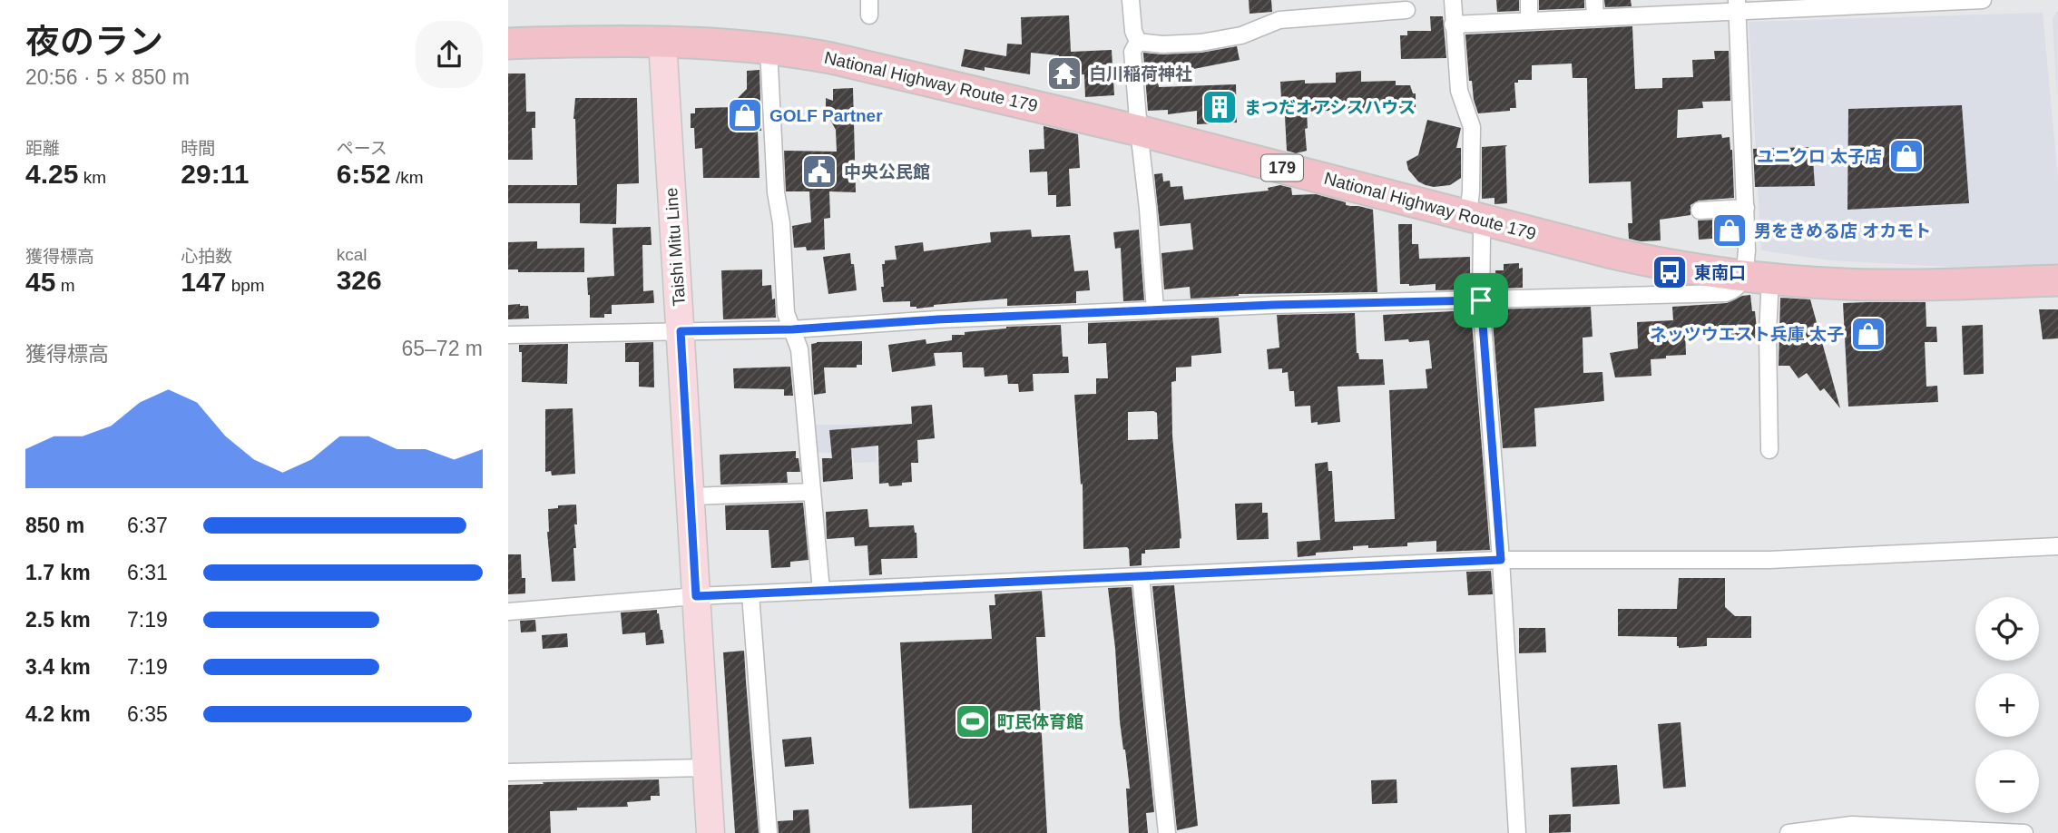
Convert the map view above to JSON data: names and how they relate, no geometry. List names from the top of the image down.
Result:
{
  "streets": {
    "highway": ["National Highway Route 179", "179"],
    "main road": ["Taishi Mitu Line"]
  },
  "crossings": [
    ["National Highway Route 179", "Taishi Mitu Line"]
  ],
  "places": {
    "temple": ["白川稲荷神社"],
    "building": ["まつだオアシスハウス"],
    "shop": [
      "GOLF Partner",
      "ユニクロ 太子店",
      "男をきめる店 オカモト",
      "ネッツウエスト兵庫 太子"
    ],
    "public building": ["中央公民館"],
    "bus stop": ["東南口"],
    "sports": ["町民体育館"]
  },
  "page": {
    "heading": ["夜のラン", "20:56 · 5 × 850 m"],
    "stats": [
      ["距離", "4.25 km"],
      ["時間", "29:11"],
      ["ペース", "6:52 /km"],
      ["獲得標高", "45 m"],
      ["心拍数", "147 bpm"],
      ["kcal", "326"]
    ],
    "chart": ["獲得標高", "65–72 m"],
    "list": [
      {
        "name": "850 m",
        "note": "6:37"
      },
      {
        "name": "1.7 km",
        "note": "6:31"
      },
      {
        "name": "2.5 km",
        "note": "7:19"
      },
      {
        "name": "3.4 km",
        "note": "7:19"
      },
      {
        "name": "4.2 km",
        "note": "6:35"
      }
    ],
    "map_buttons": ["+", "−"]
  }
}
